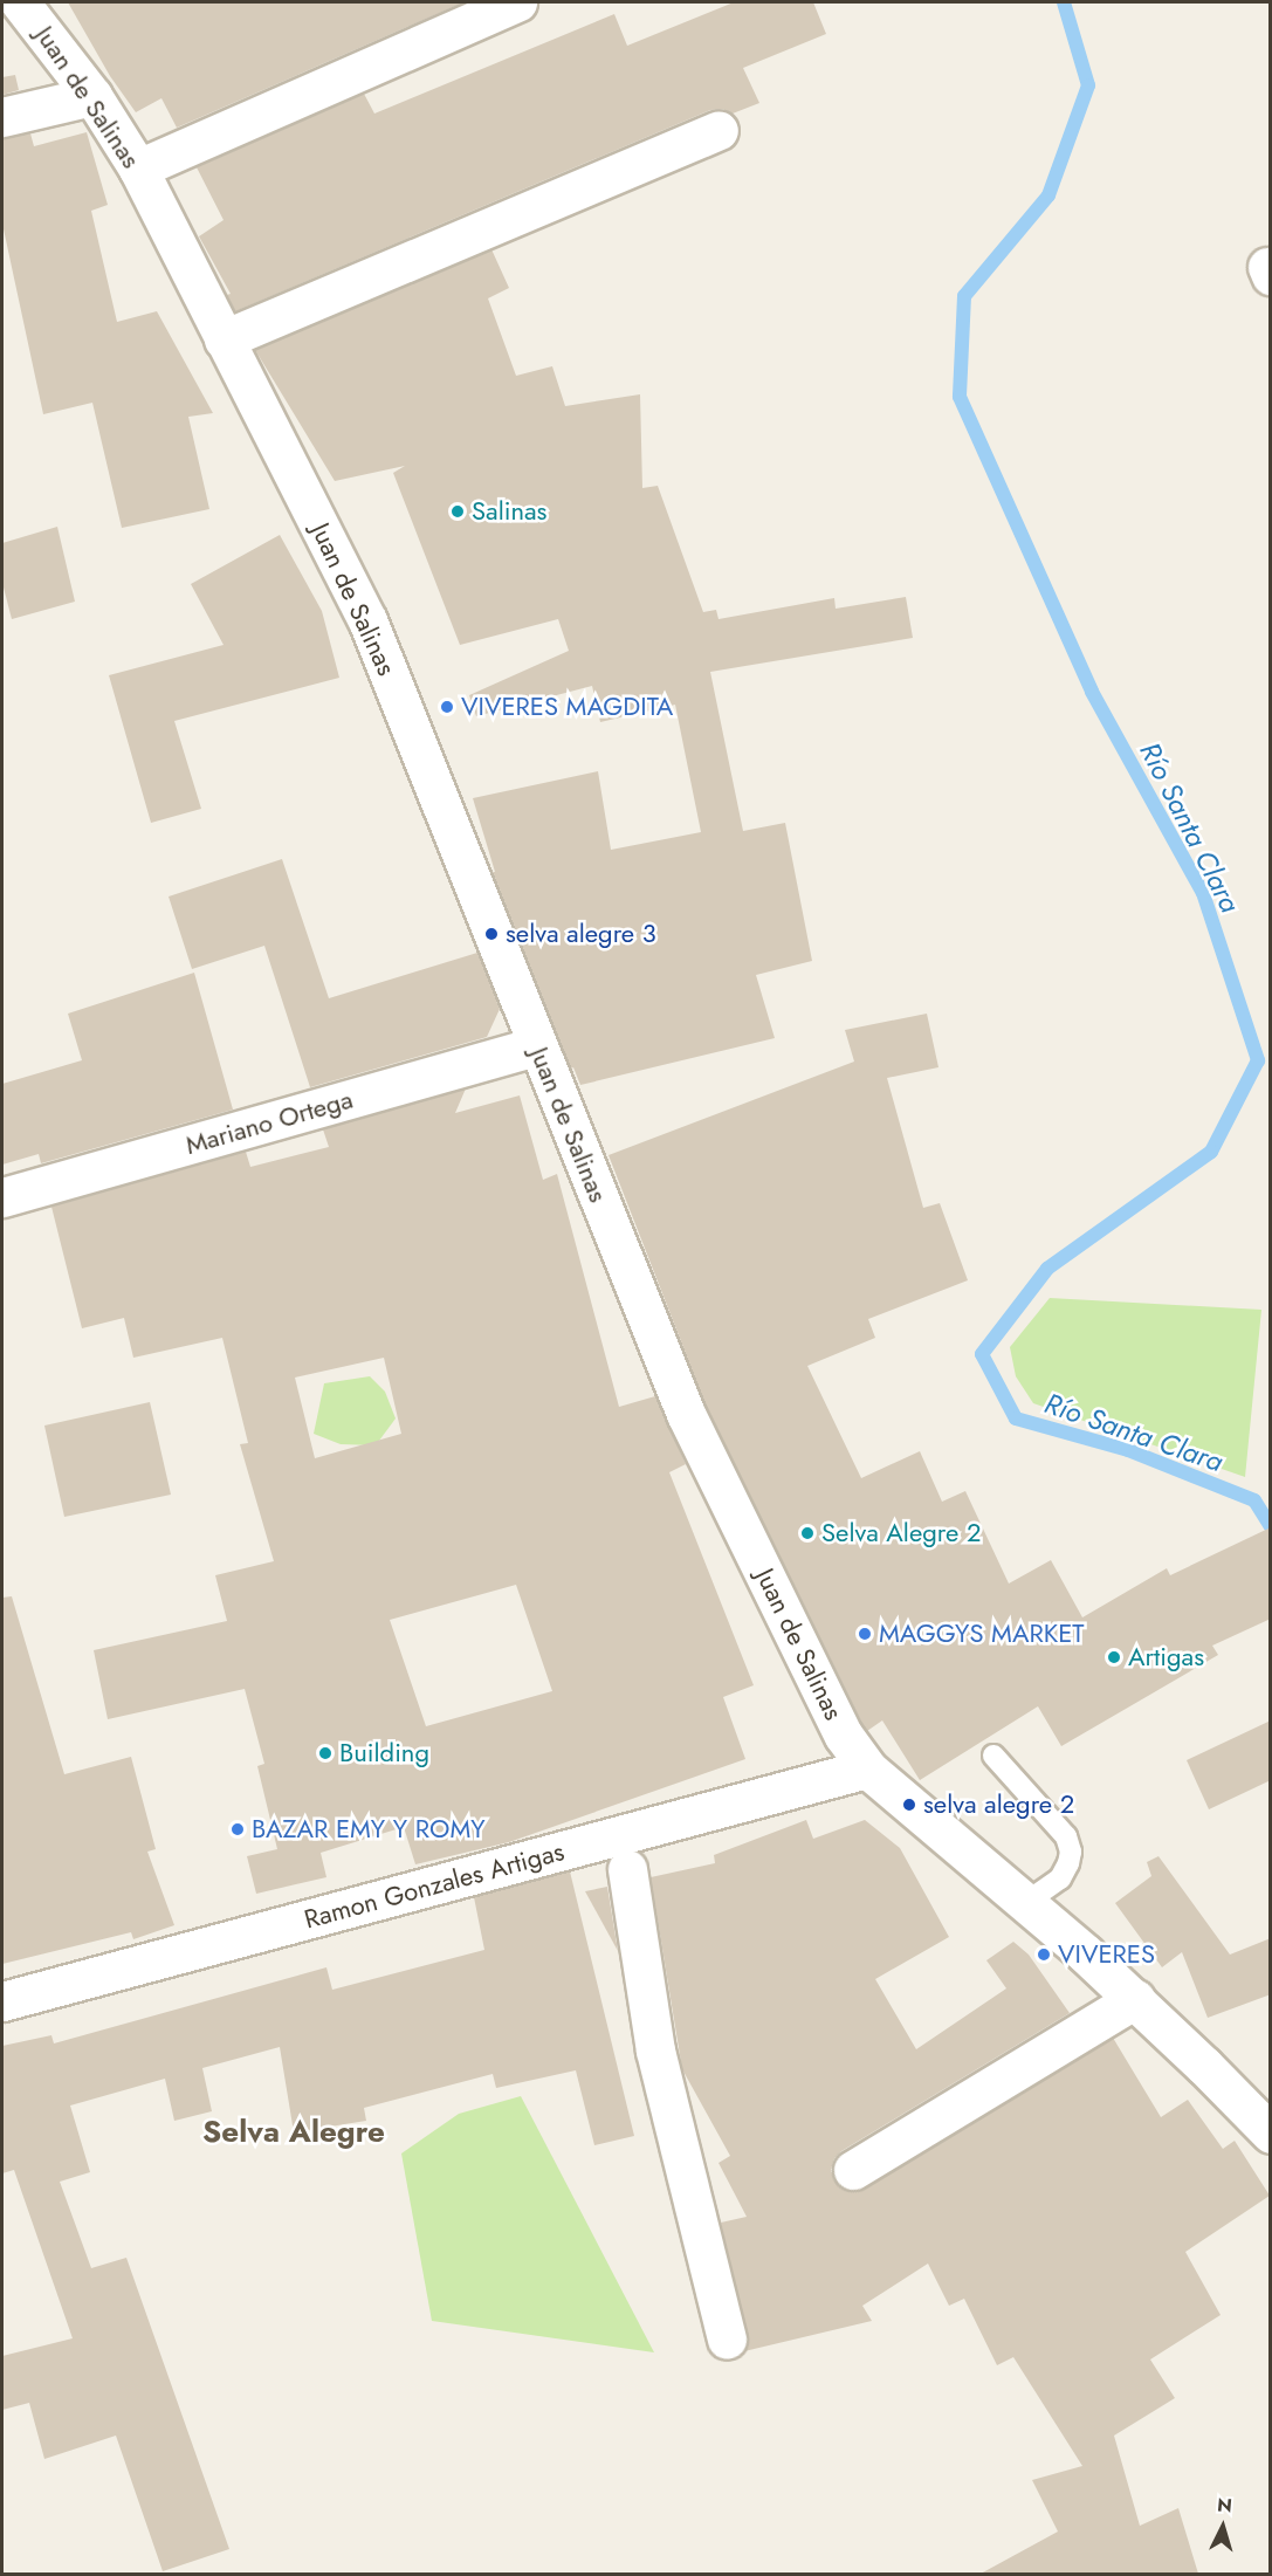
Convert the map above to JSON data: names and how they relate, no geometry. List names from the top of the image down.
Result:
{
  "streets": {
    "street": ["Juan de Salinas", "Mariano Ortega", "Ramon Gonzales Artigas"]
  },
  "crossings": [
    ["Juan de Salinas", "Mariano Ortega"],
    ["Juan de Salinas", "Ramon Gonzales Artigas"]
  ],
  "districts": ["Selva Alegre"],
  "water": ["Río Santa Clara"],
  "places": [
    "Salinas",
    "VIVERES MAGDITA",
    "selva alegre 3",
    "Selva Alegre 2",
    "MAGGYS MARKET",
    "Artigas",
    "Building",
    "selva alegre 2",
    "BAZAR EMY Y ROMY",
    "VIVERES"
  ],
  "north": "top"
}
